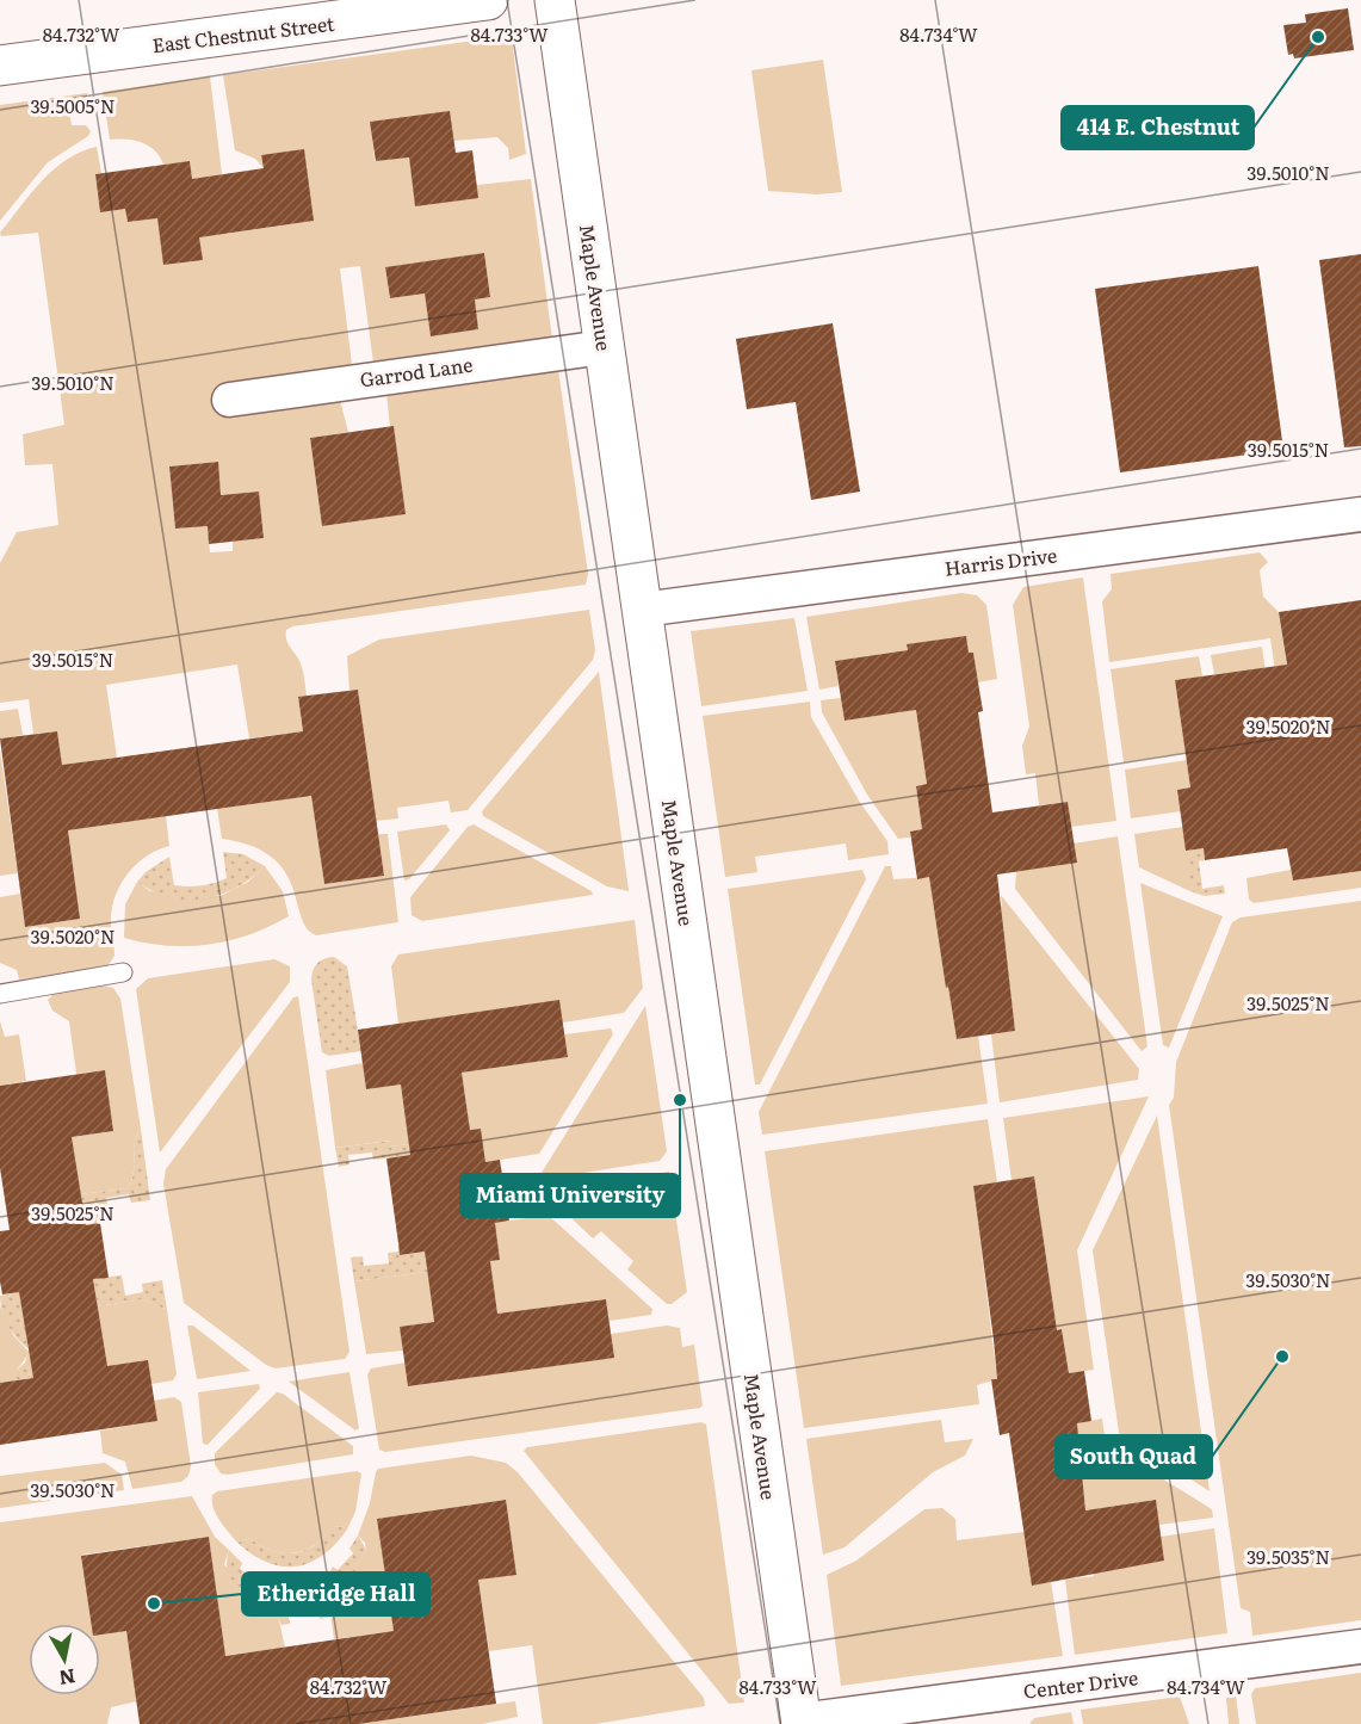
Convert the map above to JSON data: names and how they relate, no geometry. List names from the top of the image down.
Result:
{
  "streets": {
    "street": [
      "East Chestnut Street",
      "Maple Avenue",
      "Garrod Lane",
      "Harris Drive",
      "Center Drive"
    ]
  },
  "crossings": [
    ["Maple Avenue", "Garrod Lane"],
    ["Maple Avenue", "Harris Drive"],
    ["Maple Avenue", "Center Drive"]
  ],
  "places": [
    "414 E. Chestnut",
    "Miami University",
    "South Quad",
    "Etheridge Hall"
  ],
  "north": "bottom",
  "coordinates": [
    "84.732°W",
    "84.733°W",
    "84.734°W",
    "39.5005°N",
    "39.5010°N",
    "39.5015°N",
    "39.5020°N",
    "39.5025°N",
    "39.5030°N",
    "39.5035°N"
  ]
}
